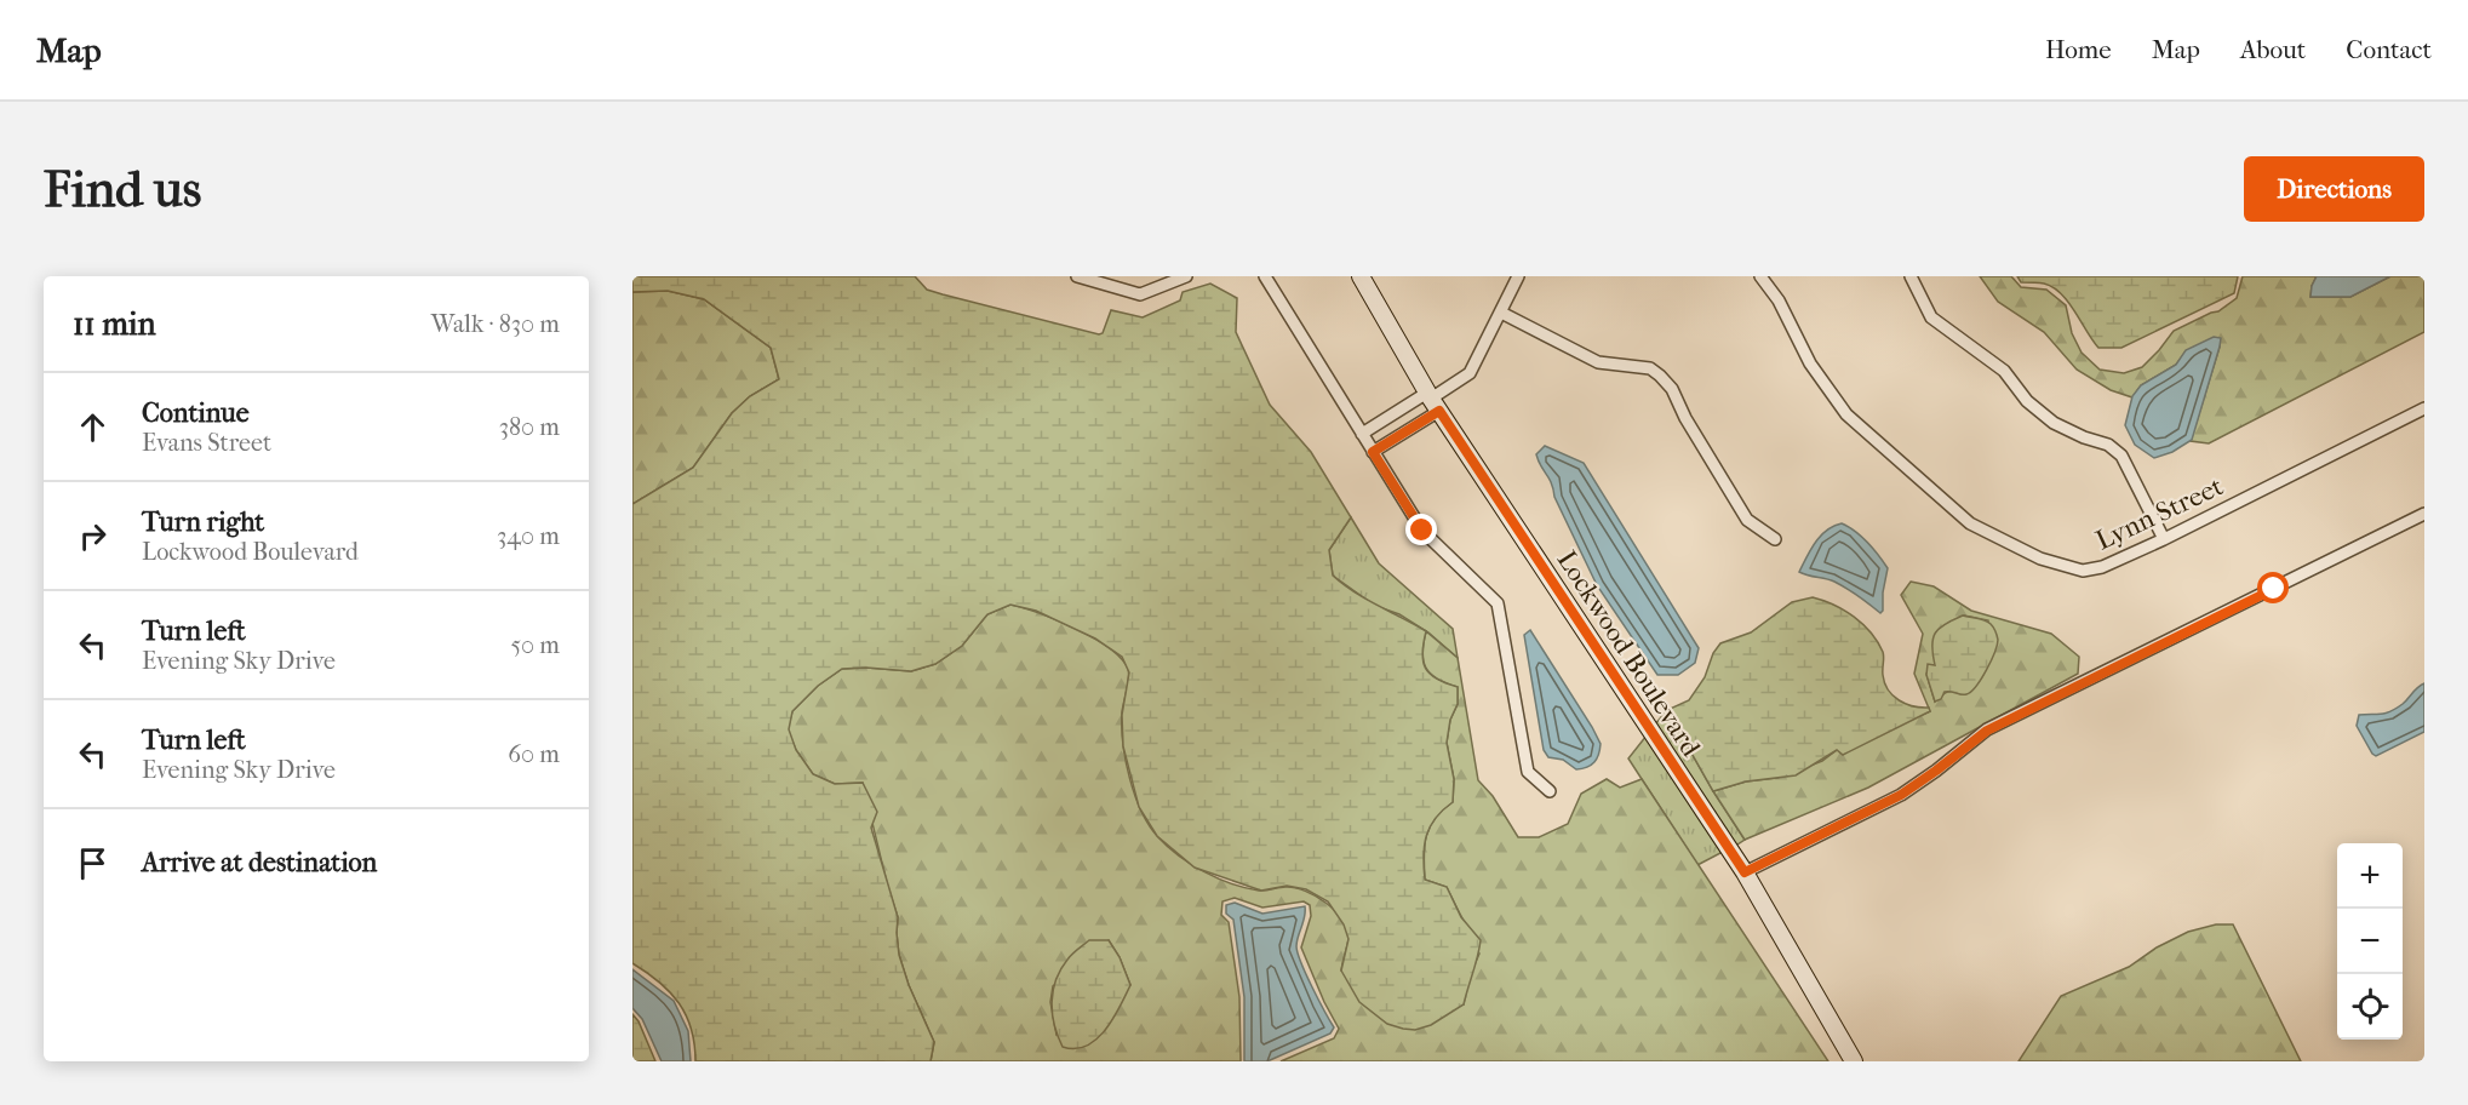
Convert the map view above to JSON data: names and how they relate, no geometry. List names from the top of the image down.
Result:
{
  "streets": {
    "street": ["Lynn Street", "Lockwood Boulevard"]
  },
  "page": {
    "header": "Map",
    "nav": [
      "Home",
      "Map",
      "About",
      "Contact"
    ],
    "buttons": "Directions",
    "title": "Find us",
    "heading": ["11 min", "Walk · 830 m"],
    "list": [
      ["Continue", "Evans Street", "380 m"],
      ["Turn right", "Lockwood Boulevard", "340 m"],
      ["Turn left", "Evening Sky Drive", "50 m"],
      ["Turn left", "Evening Sky Drive", "60 m"],
      "Arrive at destination"
    ],
    "map_buttons": ["+", "−"]
  }
}
